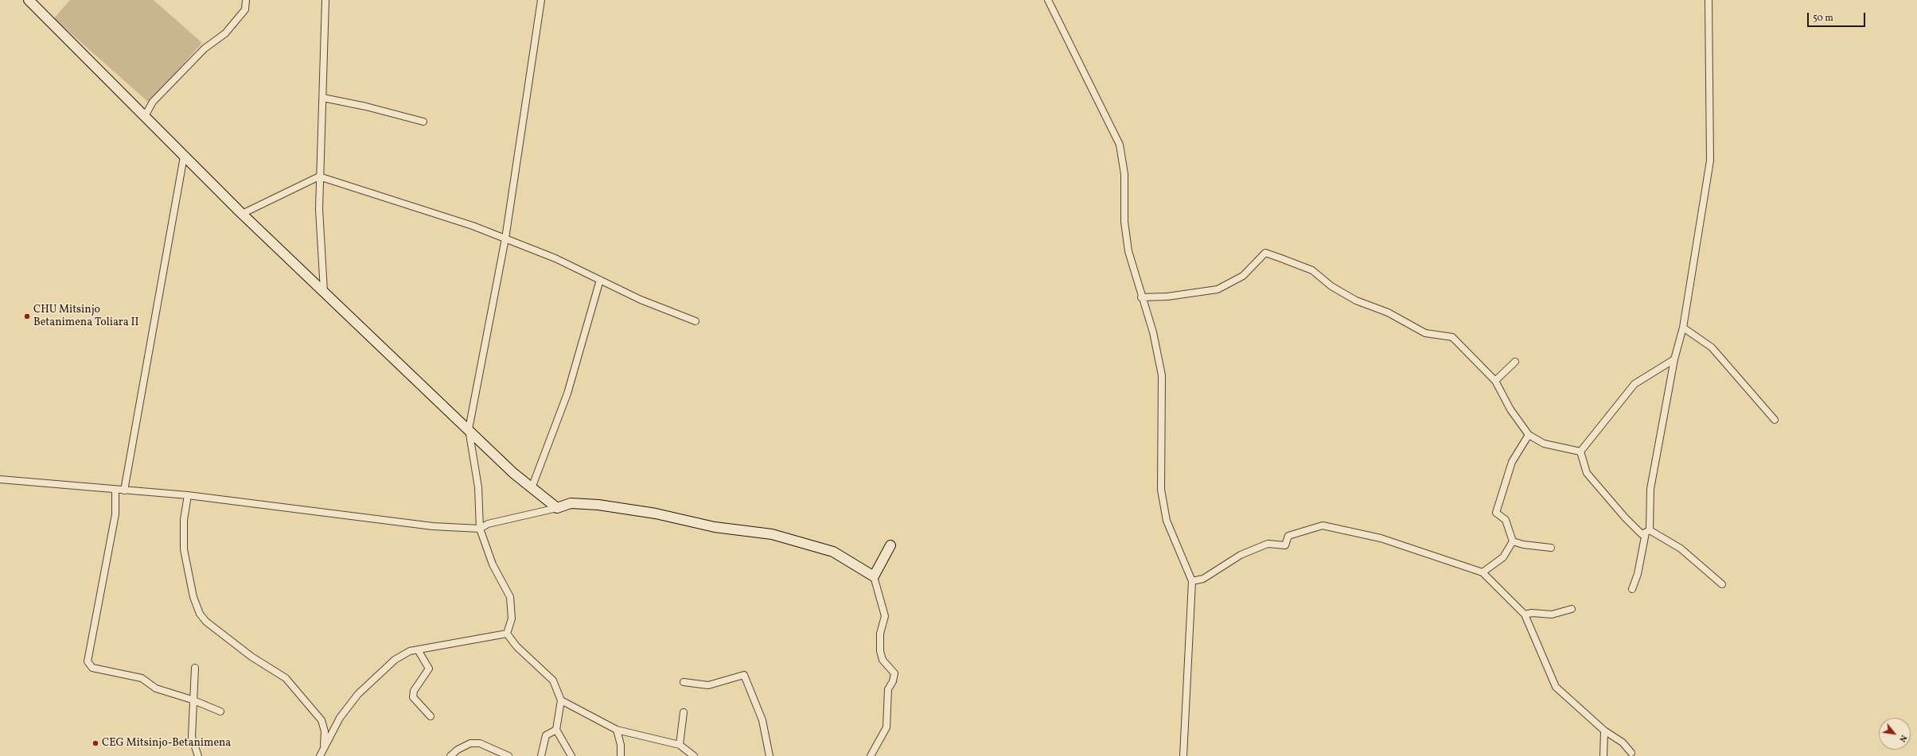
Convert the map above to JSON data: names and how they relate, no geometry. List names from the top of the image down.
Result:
{
  "places": ["CHU Mitsinjo Betanimena Toliara II", "CEG Mitsinjo-Betanimena"],
  "scale_bar": "50 m",
  "north": "bottom right"
}
